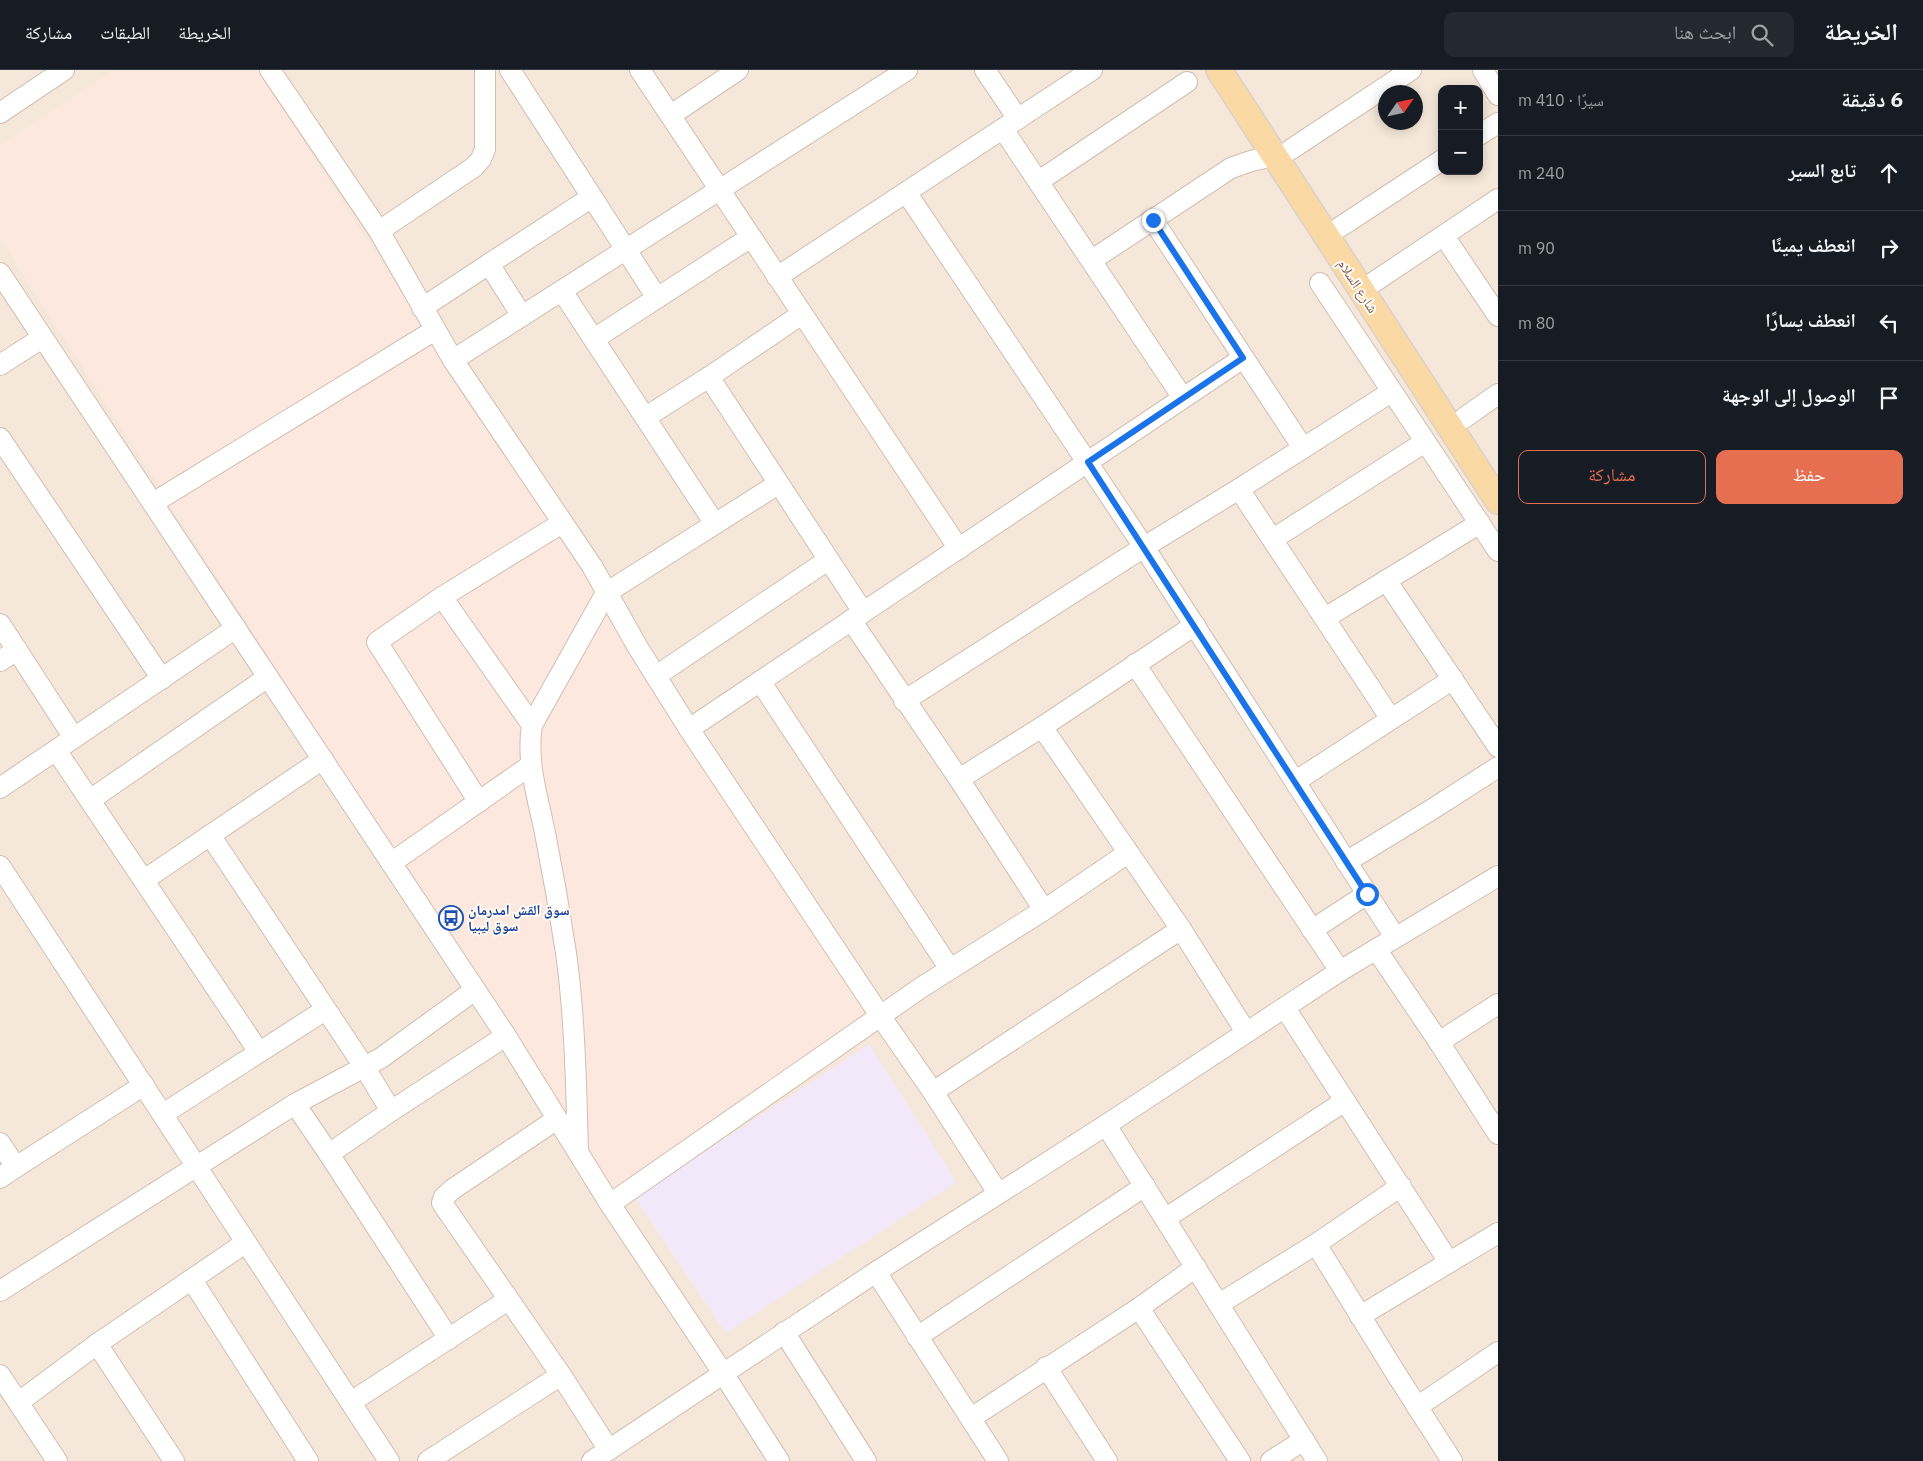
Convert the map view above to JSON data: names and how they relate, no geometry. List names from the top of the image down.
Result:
{
  "streets": {
    "main road": ["شارع السلام"]
  },
  "places": {
    "bus stop": ["سوق القش امدرمان سوق ليبيا"]
  },
  "north": "top right",
  "page": {
    "header": "الخريطة",
    "search": "ابحث هنا",
    "nav": ["الخريطة", "الطبقات", "مشاركة"],
    "heading": ["6 دقيقة", "سيرًا · 410 m"],
    "map_buttons": ["+", "−"],
    "list": [
      ["تابع السير", "240 m"],
      ["انعطف يمينًا", "90 m"],
      ["انعطف يسارًا", "80 m"],
      "الوصول إلى الوجهة"
    ],
    "buttons": ["حفظ", "مشاركة"]
  }
}
